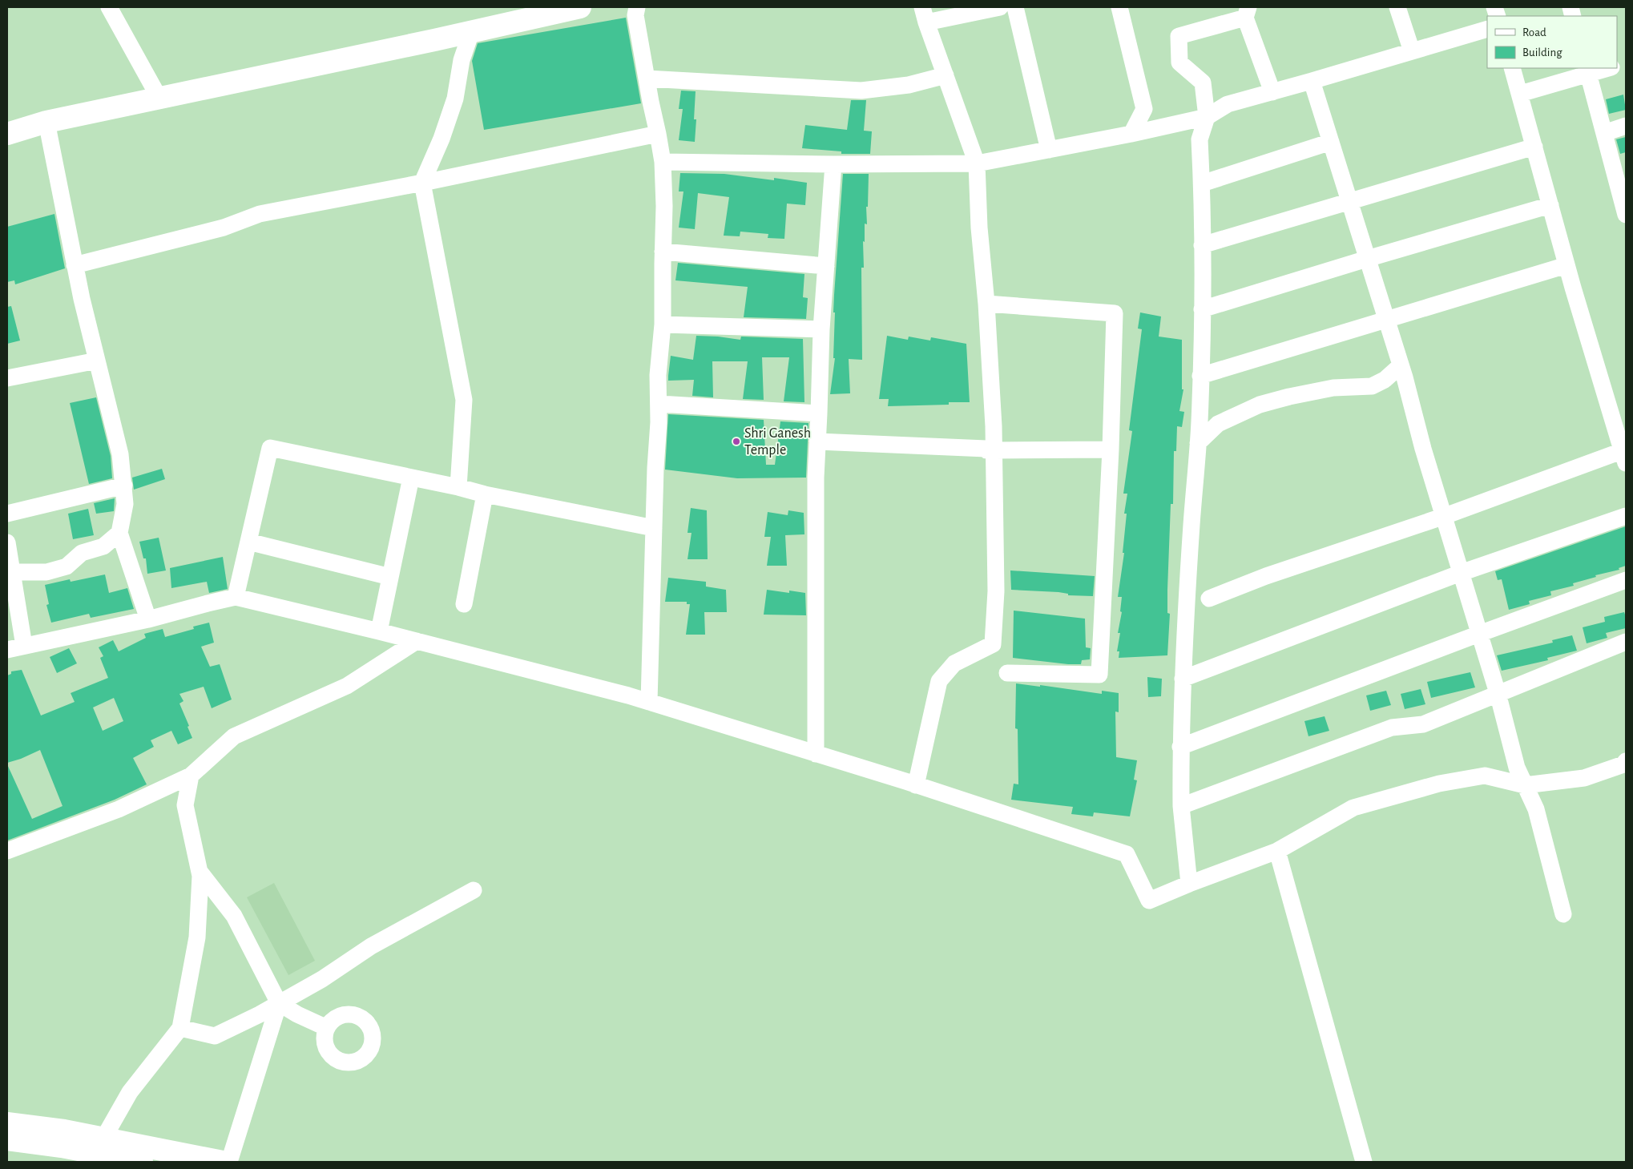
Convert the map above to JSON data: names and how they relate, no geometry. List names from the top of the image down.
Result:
{
  "places": ["Shri Ganesh Temple"],
  "legend": ["Road", "Building"]
}
